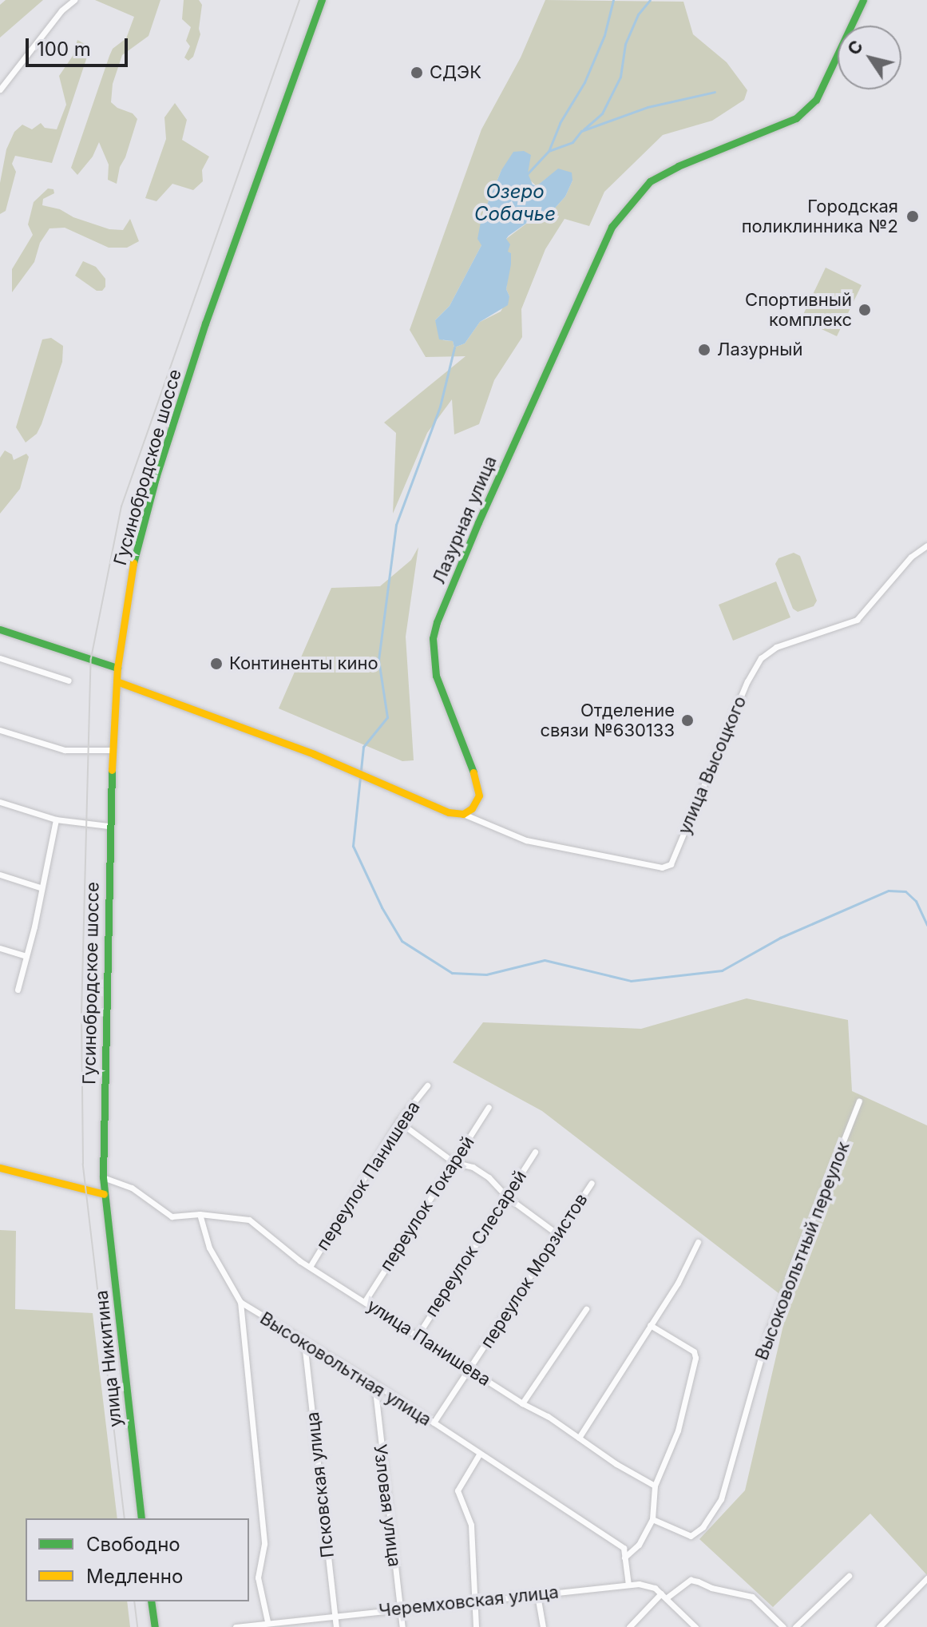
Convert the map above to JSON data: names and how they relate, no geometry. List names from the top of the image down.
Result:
{
  "streets": {
    "main road": ["Гусинобродское шоссе", "Лазурная улица", "улица Никитина"],
    "street": [
      "улица Высоцкого",
      "переулок Панишева",
      "переулок Токарей",
      "переулок Слесарей",
      "Высоковольтный переулок",
      "переулок Морзистов",
      "улица Панишева",
      "Высоковольтная улица",
      "Псковская улица",
      "Узловая улица",
      "Черемховская улица"
    ]
  },
  "crossings": [
    ["Гусинобродское шоссе", "улица Никитина"],
    ["Лазурная улица", "улица Высоцкого"],
    ["переулок Панишева", "улица Панишева"],
    ["переулок Токарей", "улица Панишева"],
    ["переулок Слесарей", "улица Панишева"],
    ["переулок Морзистов", "улица Панишева"],
    ["переулок Морзистов", "Высоковольтная улица"],
    ["улица Панишева", "Высоковольтная улица"],
    ["Высоковольтная улица", "Псковская улица"],
    ["Высоковольтная улица", "Узловая улица"],
    ["Псковская улица", "Черемховская улица"],
    ["Узловая улица", "Черемховская улица"]
  ],
  "water": ["Озеро Собачье"],
  "places": [
    "СДЭК",
    "Городская поликлинника №2",
    "Спортивный комплекс",
    "Лазурный",
    "Континенты кино",
    "Отделение связи №630133"
  ],
  "legend": ["Свободно", "Медленно"],
  "scale_bar": "100 m",
  "north": "top left"
}
